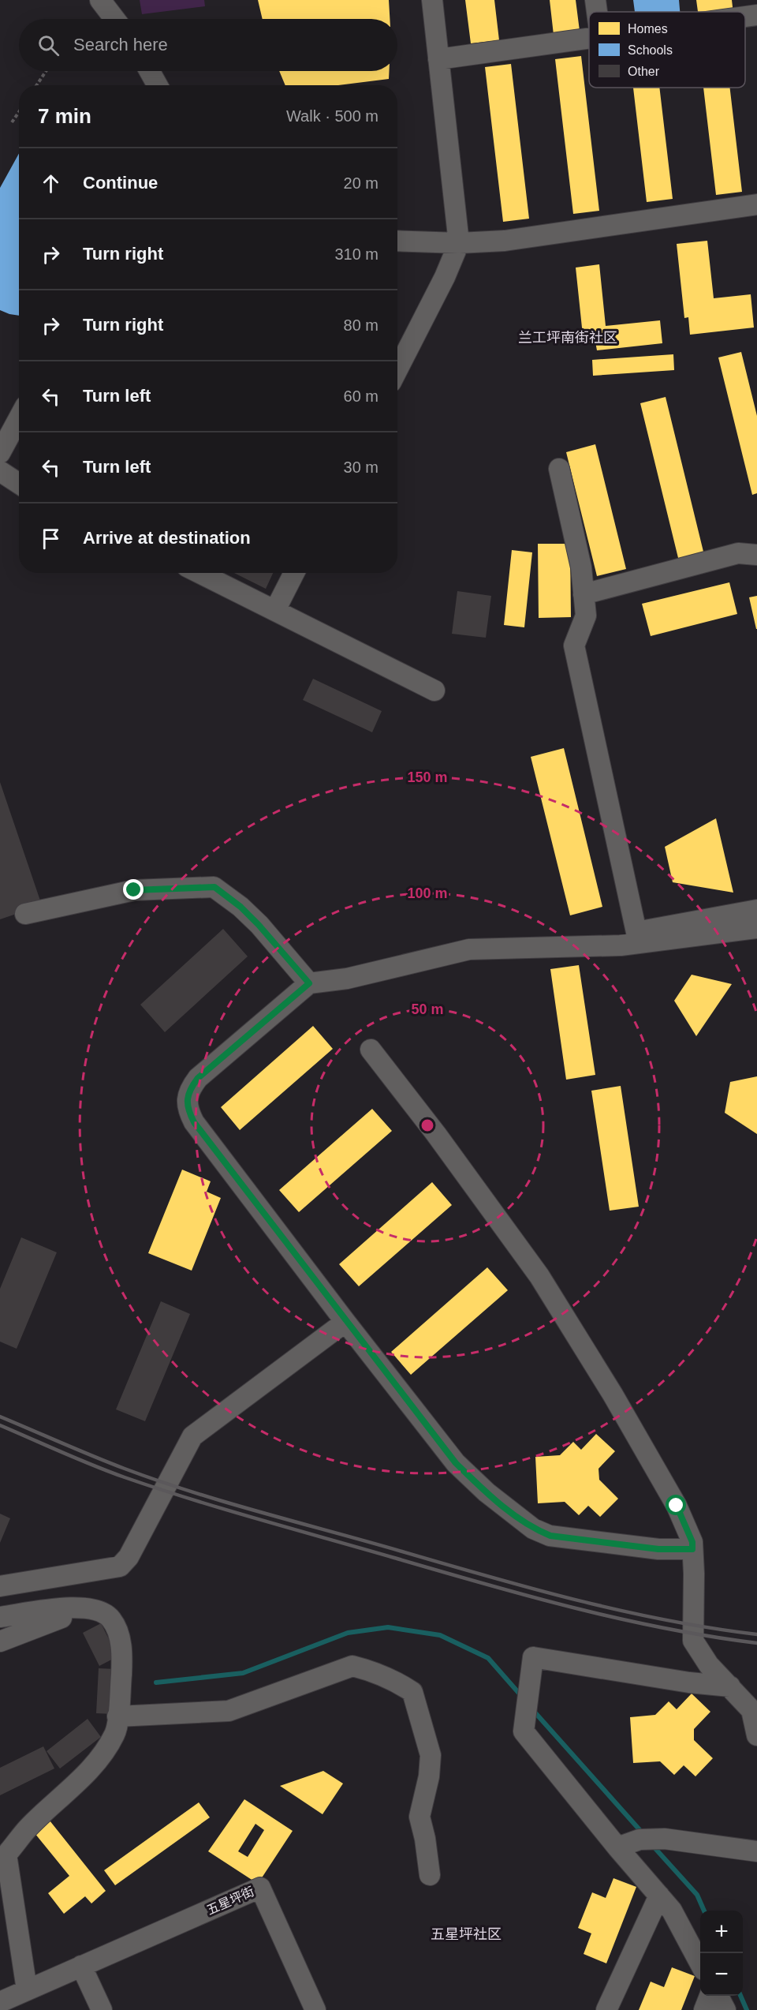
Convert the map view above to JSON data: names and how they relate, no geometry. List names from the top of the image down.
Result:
{
  "streets": {
    "street": ["五星坪街"]
  },
  "districts": ["兰工坪南街社区", "五星坪社区"],
  "legend": ["Homes", "Schools", "Other"],
  "page": {
    "search": "Search here",
    "heading": ["7 min", "Walk · 500 m"],
    "list": [
      ["Continue", "20 m"],
      ["Turn right", "310 m"],
      ["Turn right", "80 m"],
      ["Turn left", "60 m"],
      ["Turn left", "30 m"],
      "Arrive at destination"
    ],
    "map_buttons": ["+", "−"]
  },
  "rings": ["150 m", "100 m", "50 m"]
}
